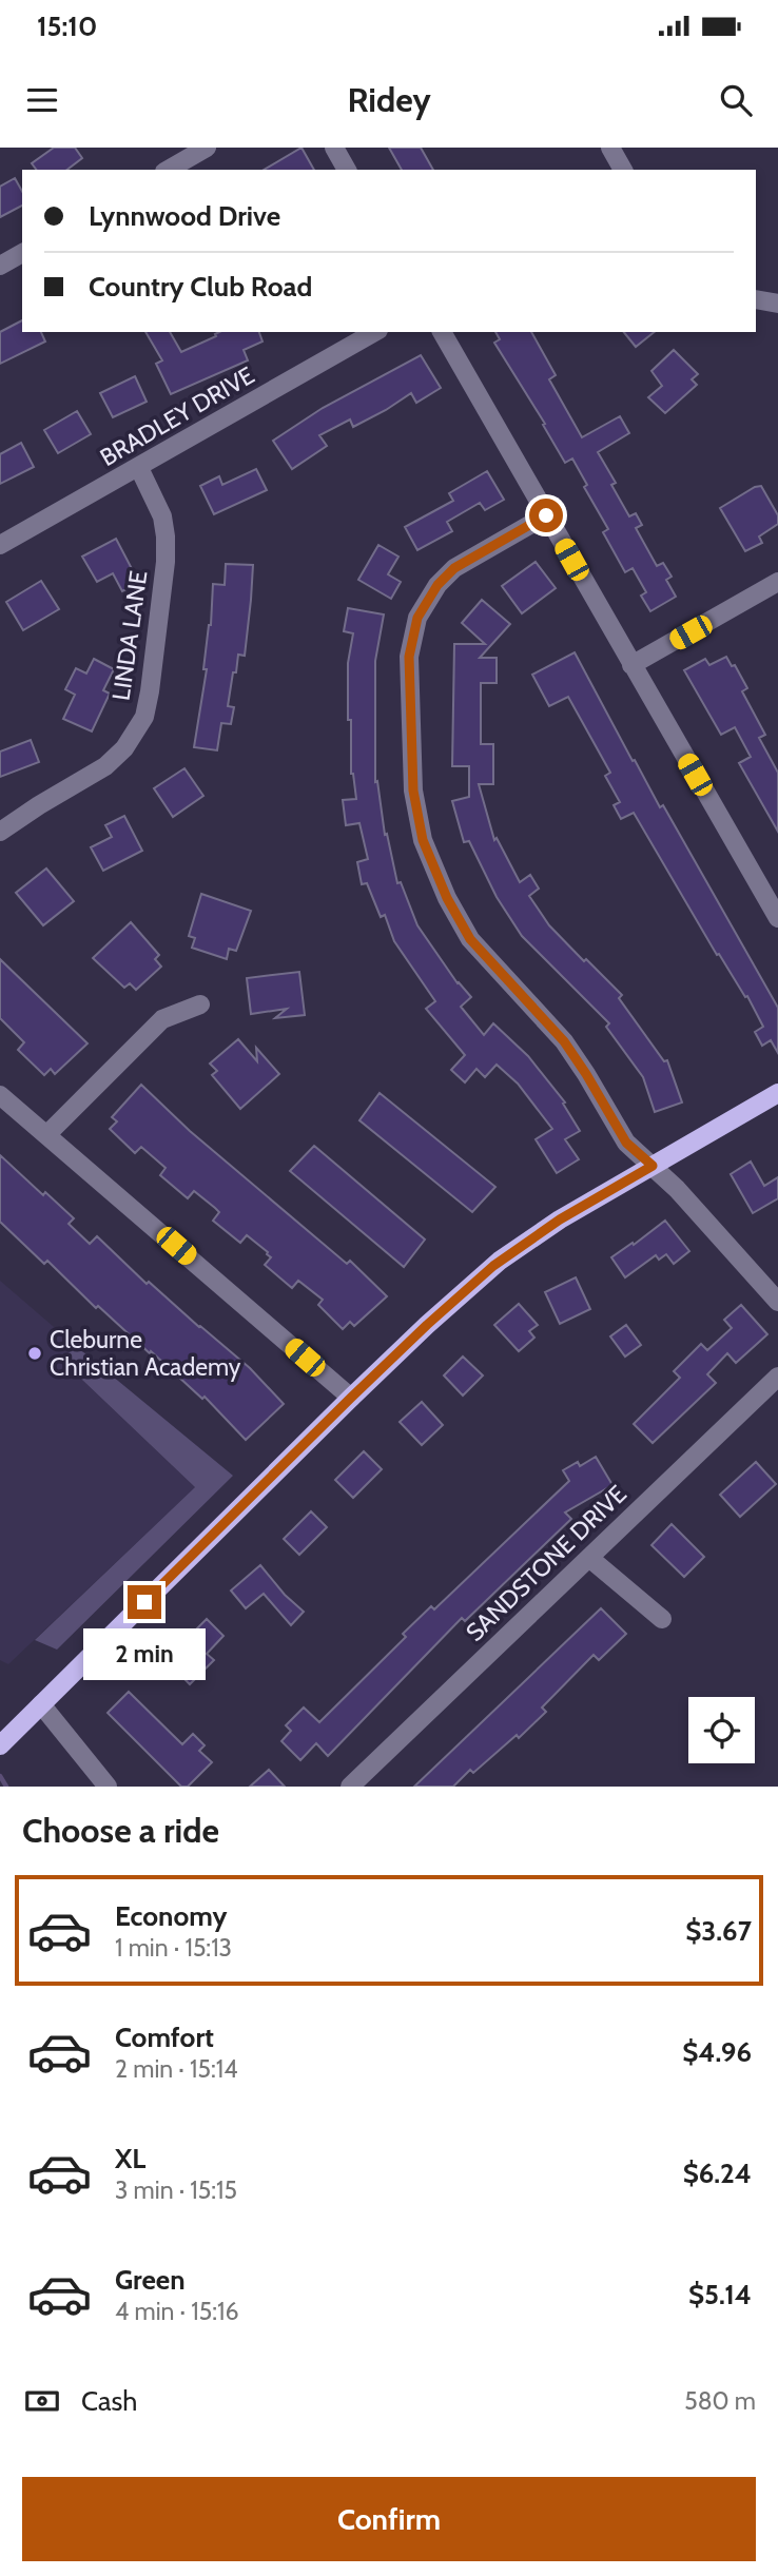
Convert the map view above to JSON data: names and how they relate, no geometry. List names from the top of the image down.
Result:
{
  "streets": {
    "street": ["BRADLEY DRIVE", "LINDA LANE", "SANDSTONE DRIVE"]
  },
  "crossings": [
    ["BRADLEY DRIVE", "LINDA LANE"]
  ],
  "places": ["Cleburne Christian Academy"],
  "page": {
    "status": "15:10",
    "header": "Ridey",
    "banner": ["Lynnwood Drive", "Country Club Road"],
    "bubble": "2 min",
    "heading": "Choose a ride",
    "list": [
      {
        "name": "Economy",
        "note": "1 min · 15:13",
        "value": "$3.67"
      },
      {
        "name": "Comfort",
        "note": "2 min · 15:14",
        "value": "$4.96"
      },
      {
        "name": "XL",
        "note": "3 min · 15:15",
        "value": "$6.24"
      },
      {
        "name": "Green",
        "note": "4 min · 15:16",
        "value": "$5.14"
      }
    ],
    "pay": ["Cash", "580 m"],
    "buttons": "Confirm"
  }
}
